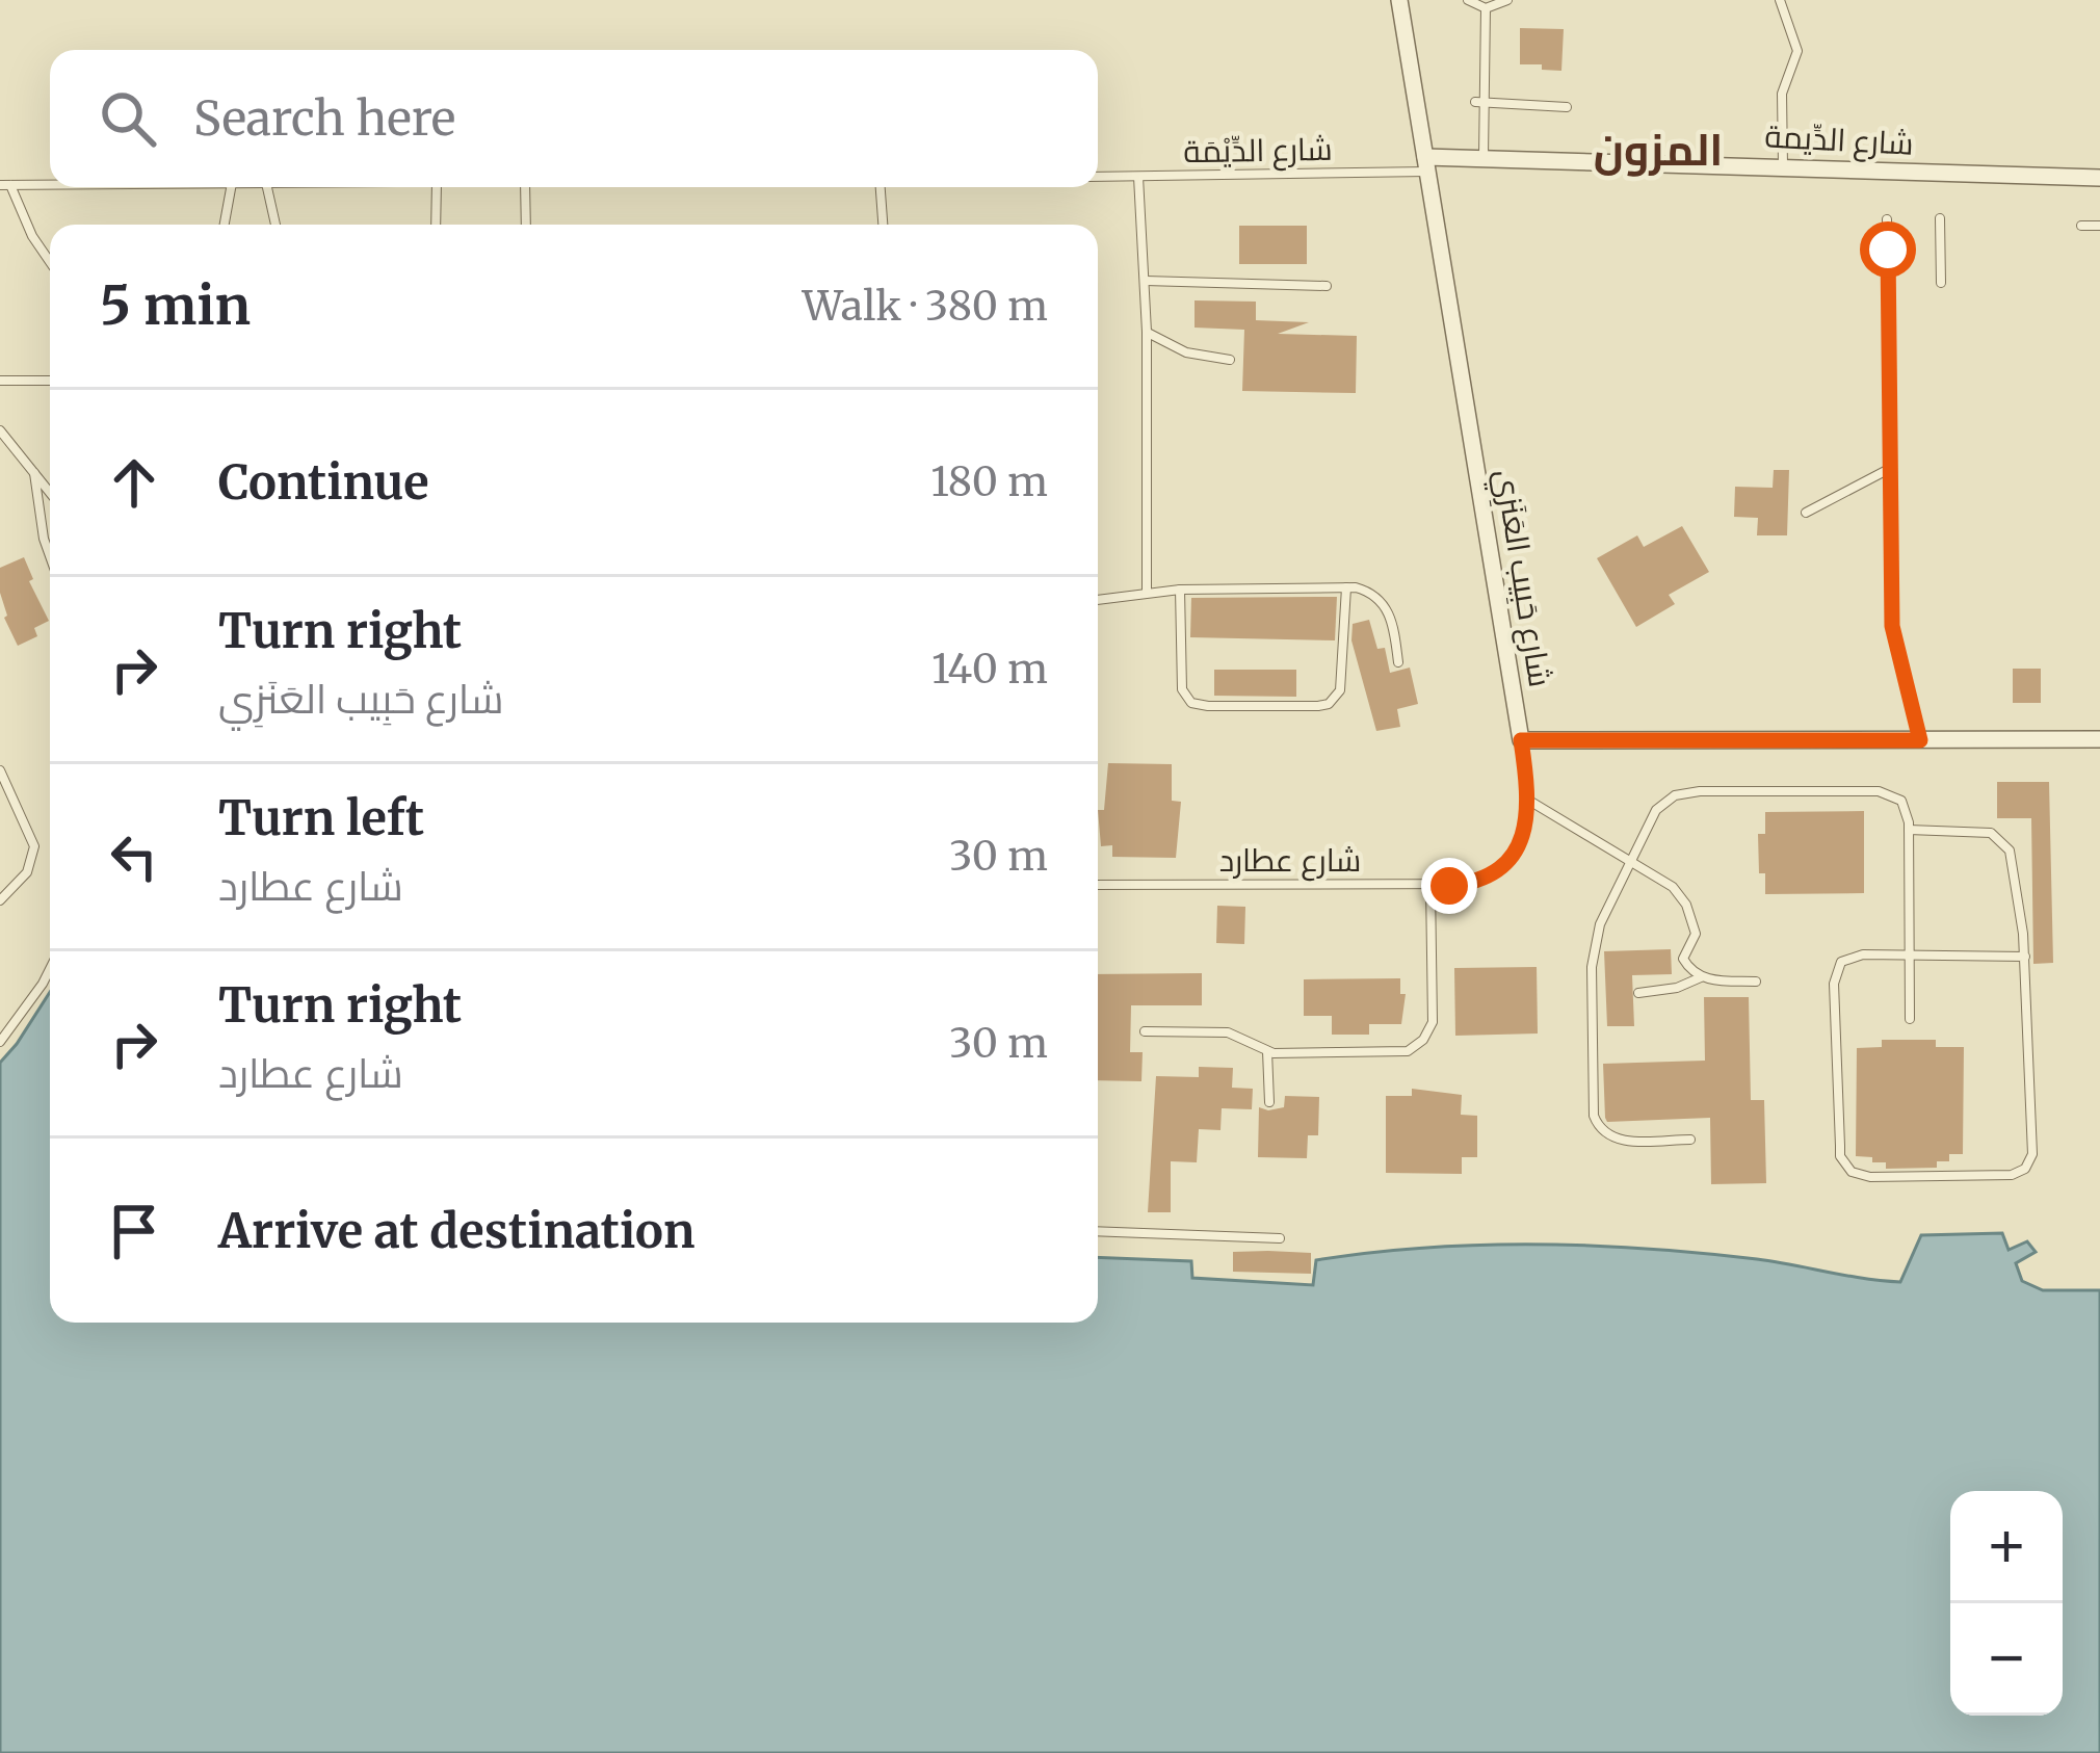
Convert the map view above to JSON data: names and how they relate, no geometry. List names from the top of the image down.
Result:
{
  "streets": {
    "street": ["شارع الدِّيمة", "شارع حَبِيب العَنَزِي"],
    "lane": ["شارع الدِّيْمَة", "شارع عطارد"]
  },
  "crossings": [
    ["شارع الدِّيمة", "شارع الدِّيْمَة"],
    ["شارع الدِّيمة", "شارع حَبِيب العَنَزِي"],
    ["شارع الدِّيْمَة", "شارع حَبِيب العَنَزِي"],
    ["شارع حَبِيب العَنَزِي", "شارع عطارد"]
  ],
  "districts": ["المزون"],
  "page": {
    "search": "Search here",
    "heading": ["5 min", "Walk · 380 m"],
    "list": [
      ["Continue", "180 m"],
      ["Turn right", "شارع حَبِيب العَنَزِي", "140 m"],
      ["Turn left", "شارع عطارد", "30 m"],
      ["Turn right", "شارع عطارد", "30 m"],
      "Arrive at destination"
    ],
    "map_buttons": ["+", "−"]
  }
}
